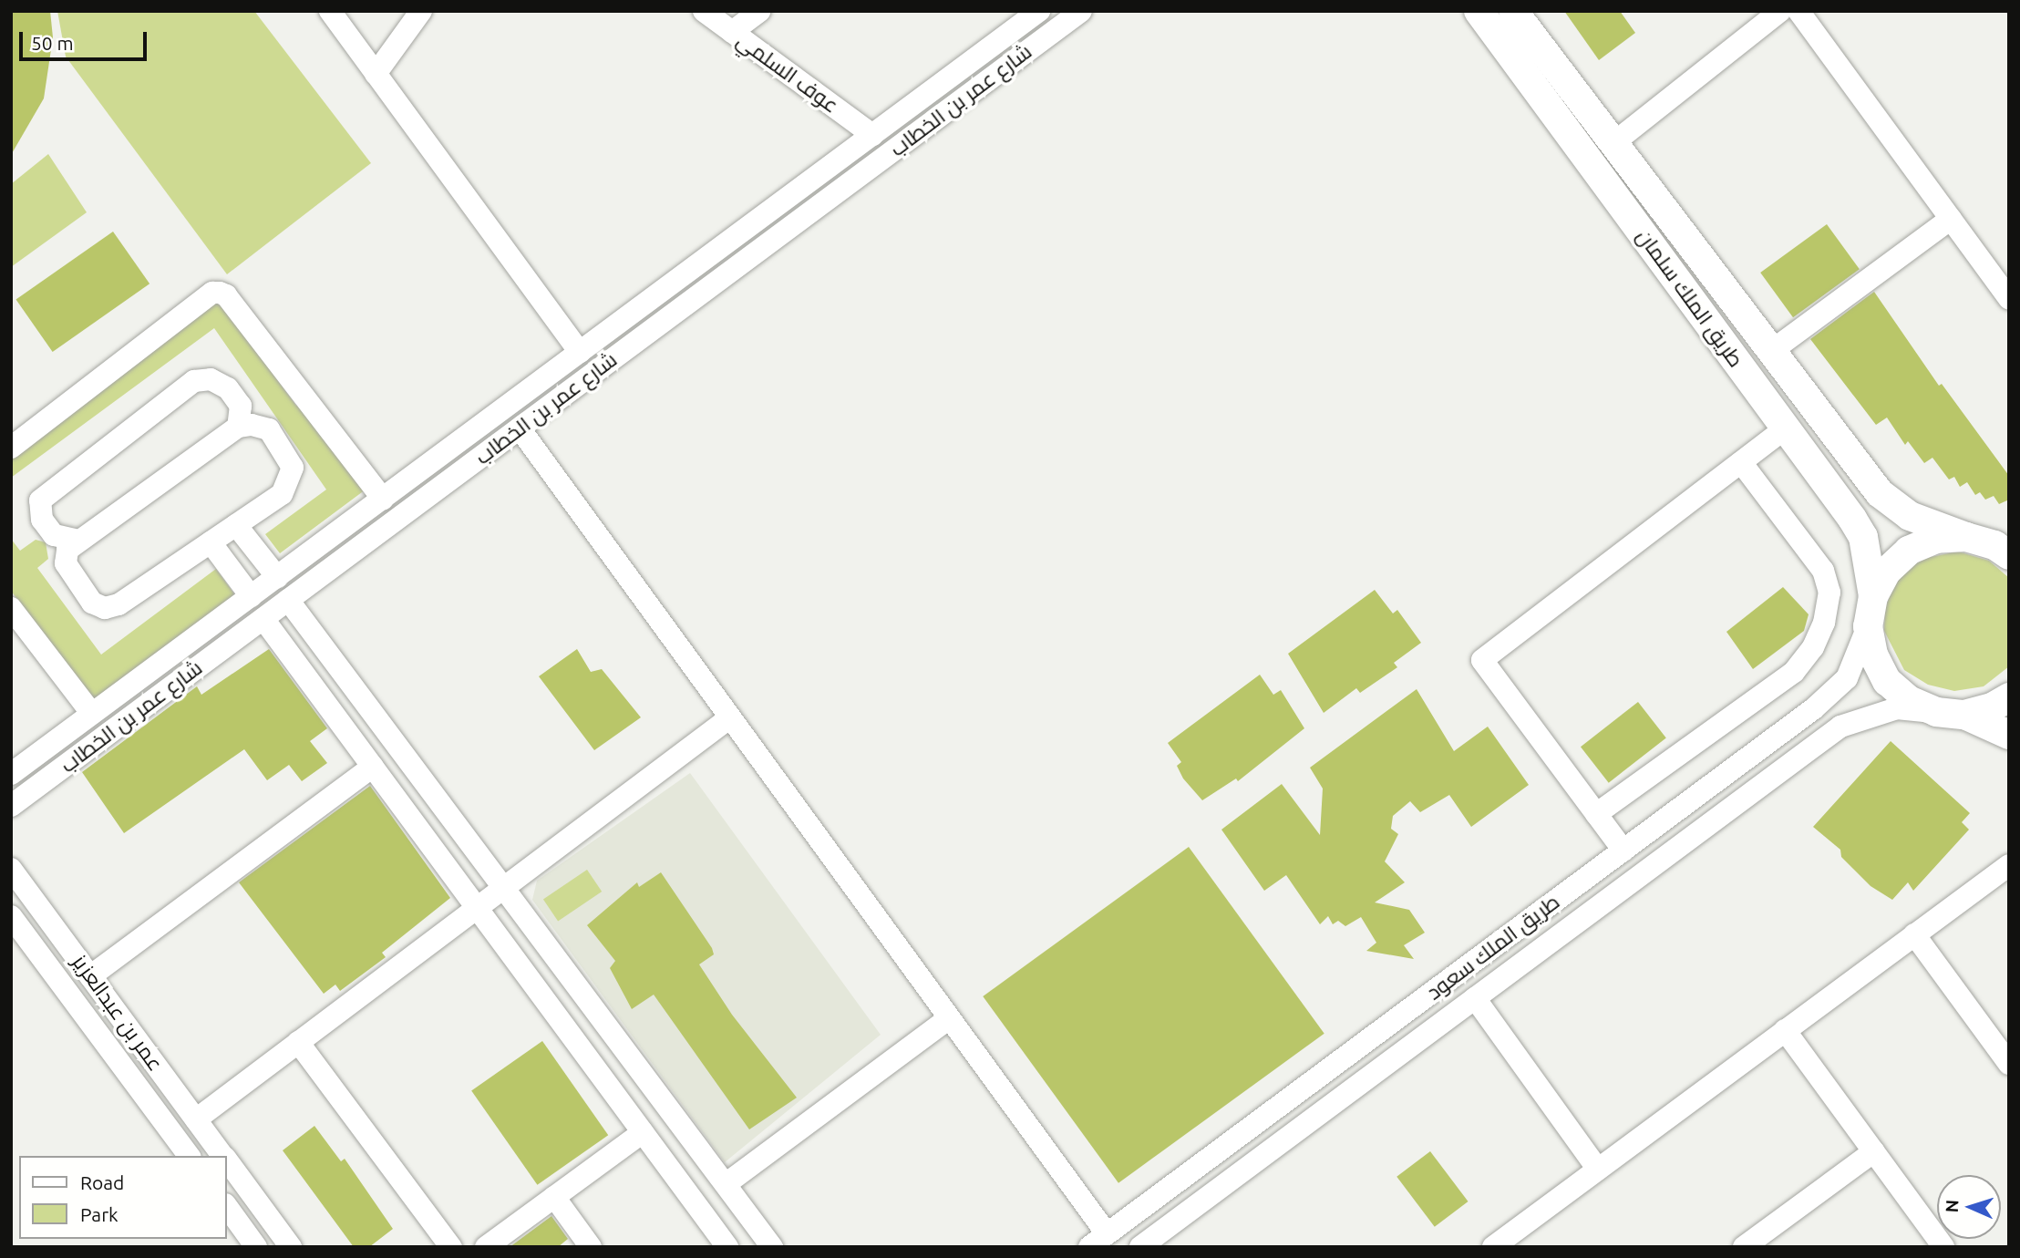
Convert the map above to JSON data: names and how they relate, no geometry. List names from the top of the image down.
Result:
{
  "streets": {
    "main road": ["طريق الملك سلمان"],
    "street": [
      "عوف السلمي",
      "شارع عمر بن الخطاب",
      "طريق الملك سعود",
      "عمر بن عبدالعزيز"
    ]
  },
  "crossings": [
    ["عوف السلمي", "شارع عمر بن الخطاب"]
  ],
  "legend": ["Road", "Park"],
  "scale_bar": "50 m",
  "north": "left"
}
